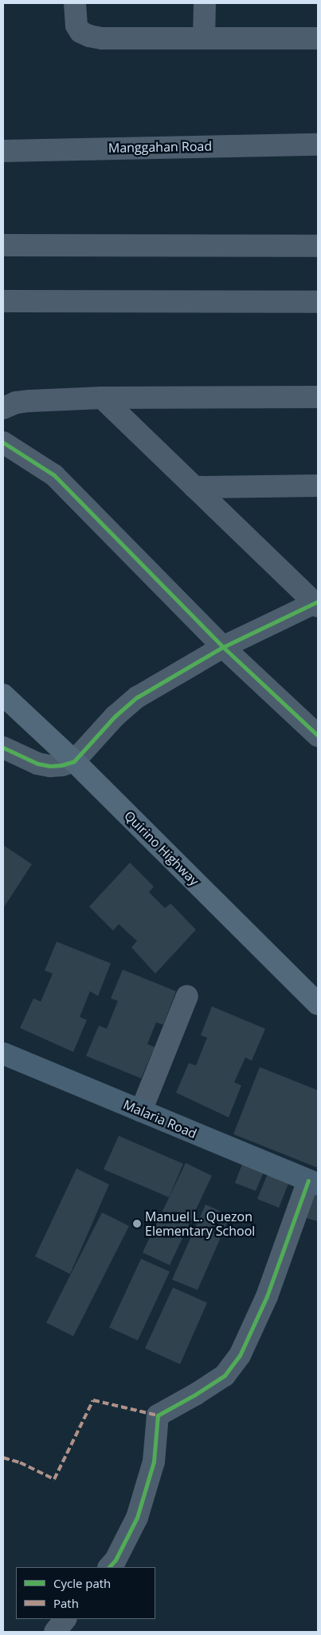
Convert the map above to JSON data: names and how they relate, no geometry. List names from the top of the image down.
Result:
{
  "streets": {
    "main road": ["Quirino Highway", "Malaria Road"],
    "street": ["Manggahan Road"]
  },
  "places": ["Manuel L. Quezon Elementary School"],
  "legend": ["Cycle path", "Path"]
}
